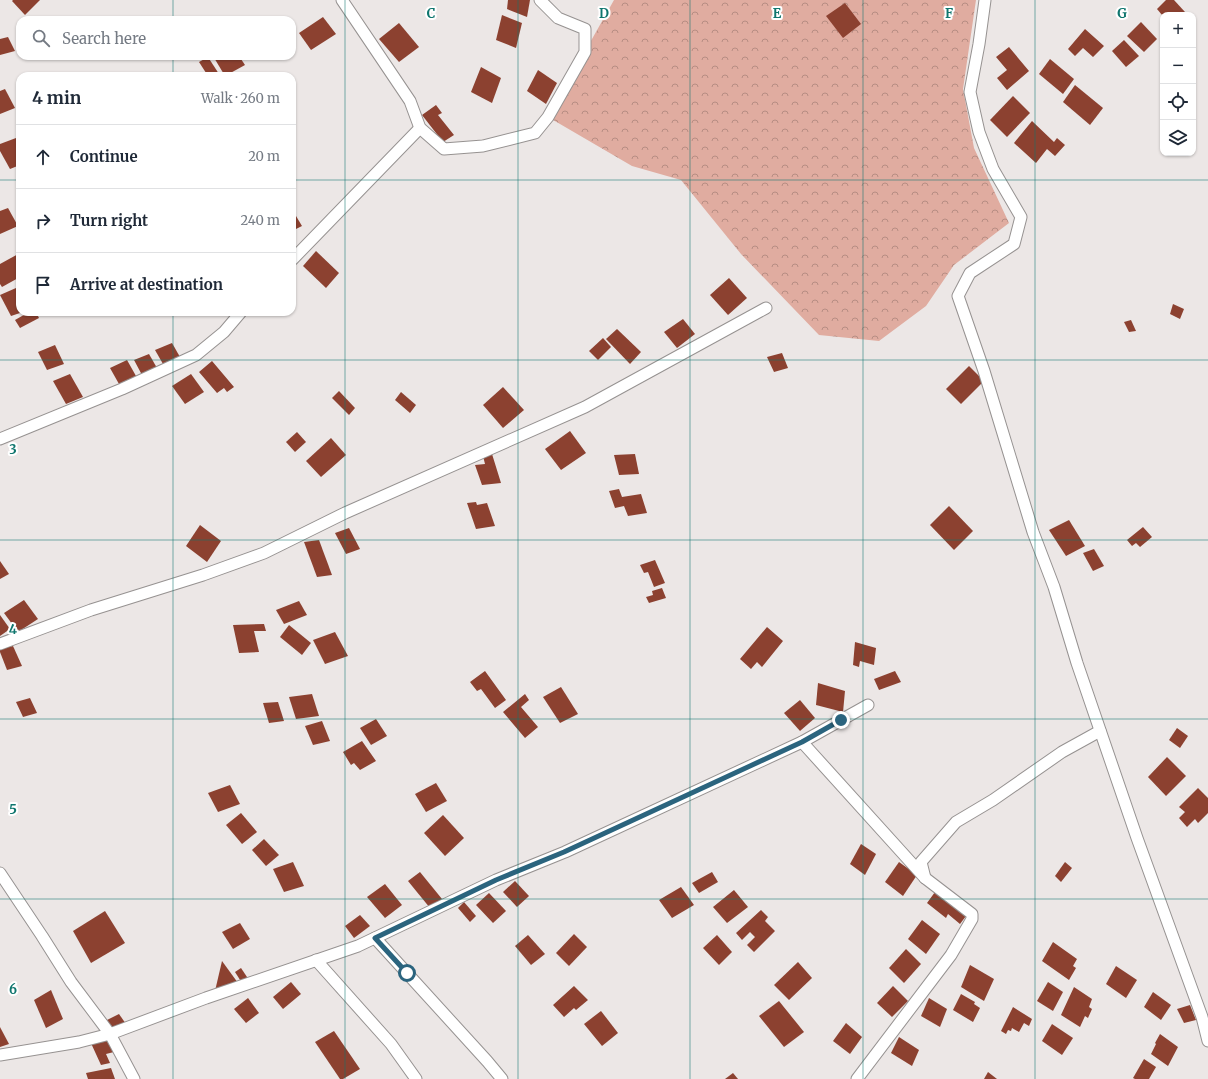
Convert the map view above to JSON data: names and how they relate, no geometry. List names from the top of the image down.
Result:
{
  "page": {
    "map_buttons": ["+", "−"],
    "search": "Search here",
    "heading": ["4 min", "Walk · 260 m"],
    "list": [
      ["Continue", "20 m"],
      ["Turn right", "240 m"],
      "Arrive at destination"
    ]
  },
  "grid": {
    "columns": [
      "C",
      "D",
      "E",
      "F",
      "G"
    ],
    "rows": [
      "3",
      "4",
      "5",
      "6"
    ]
  }
}
